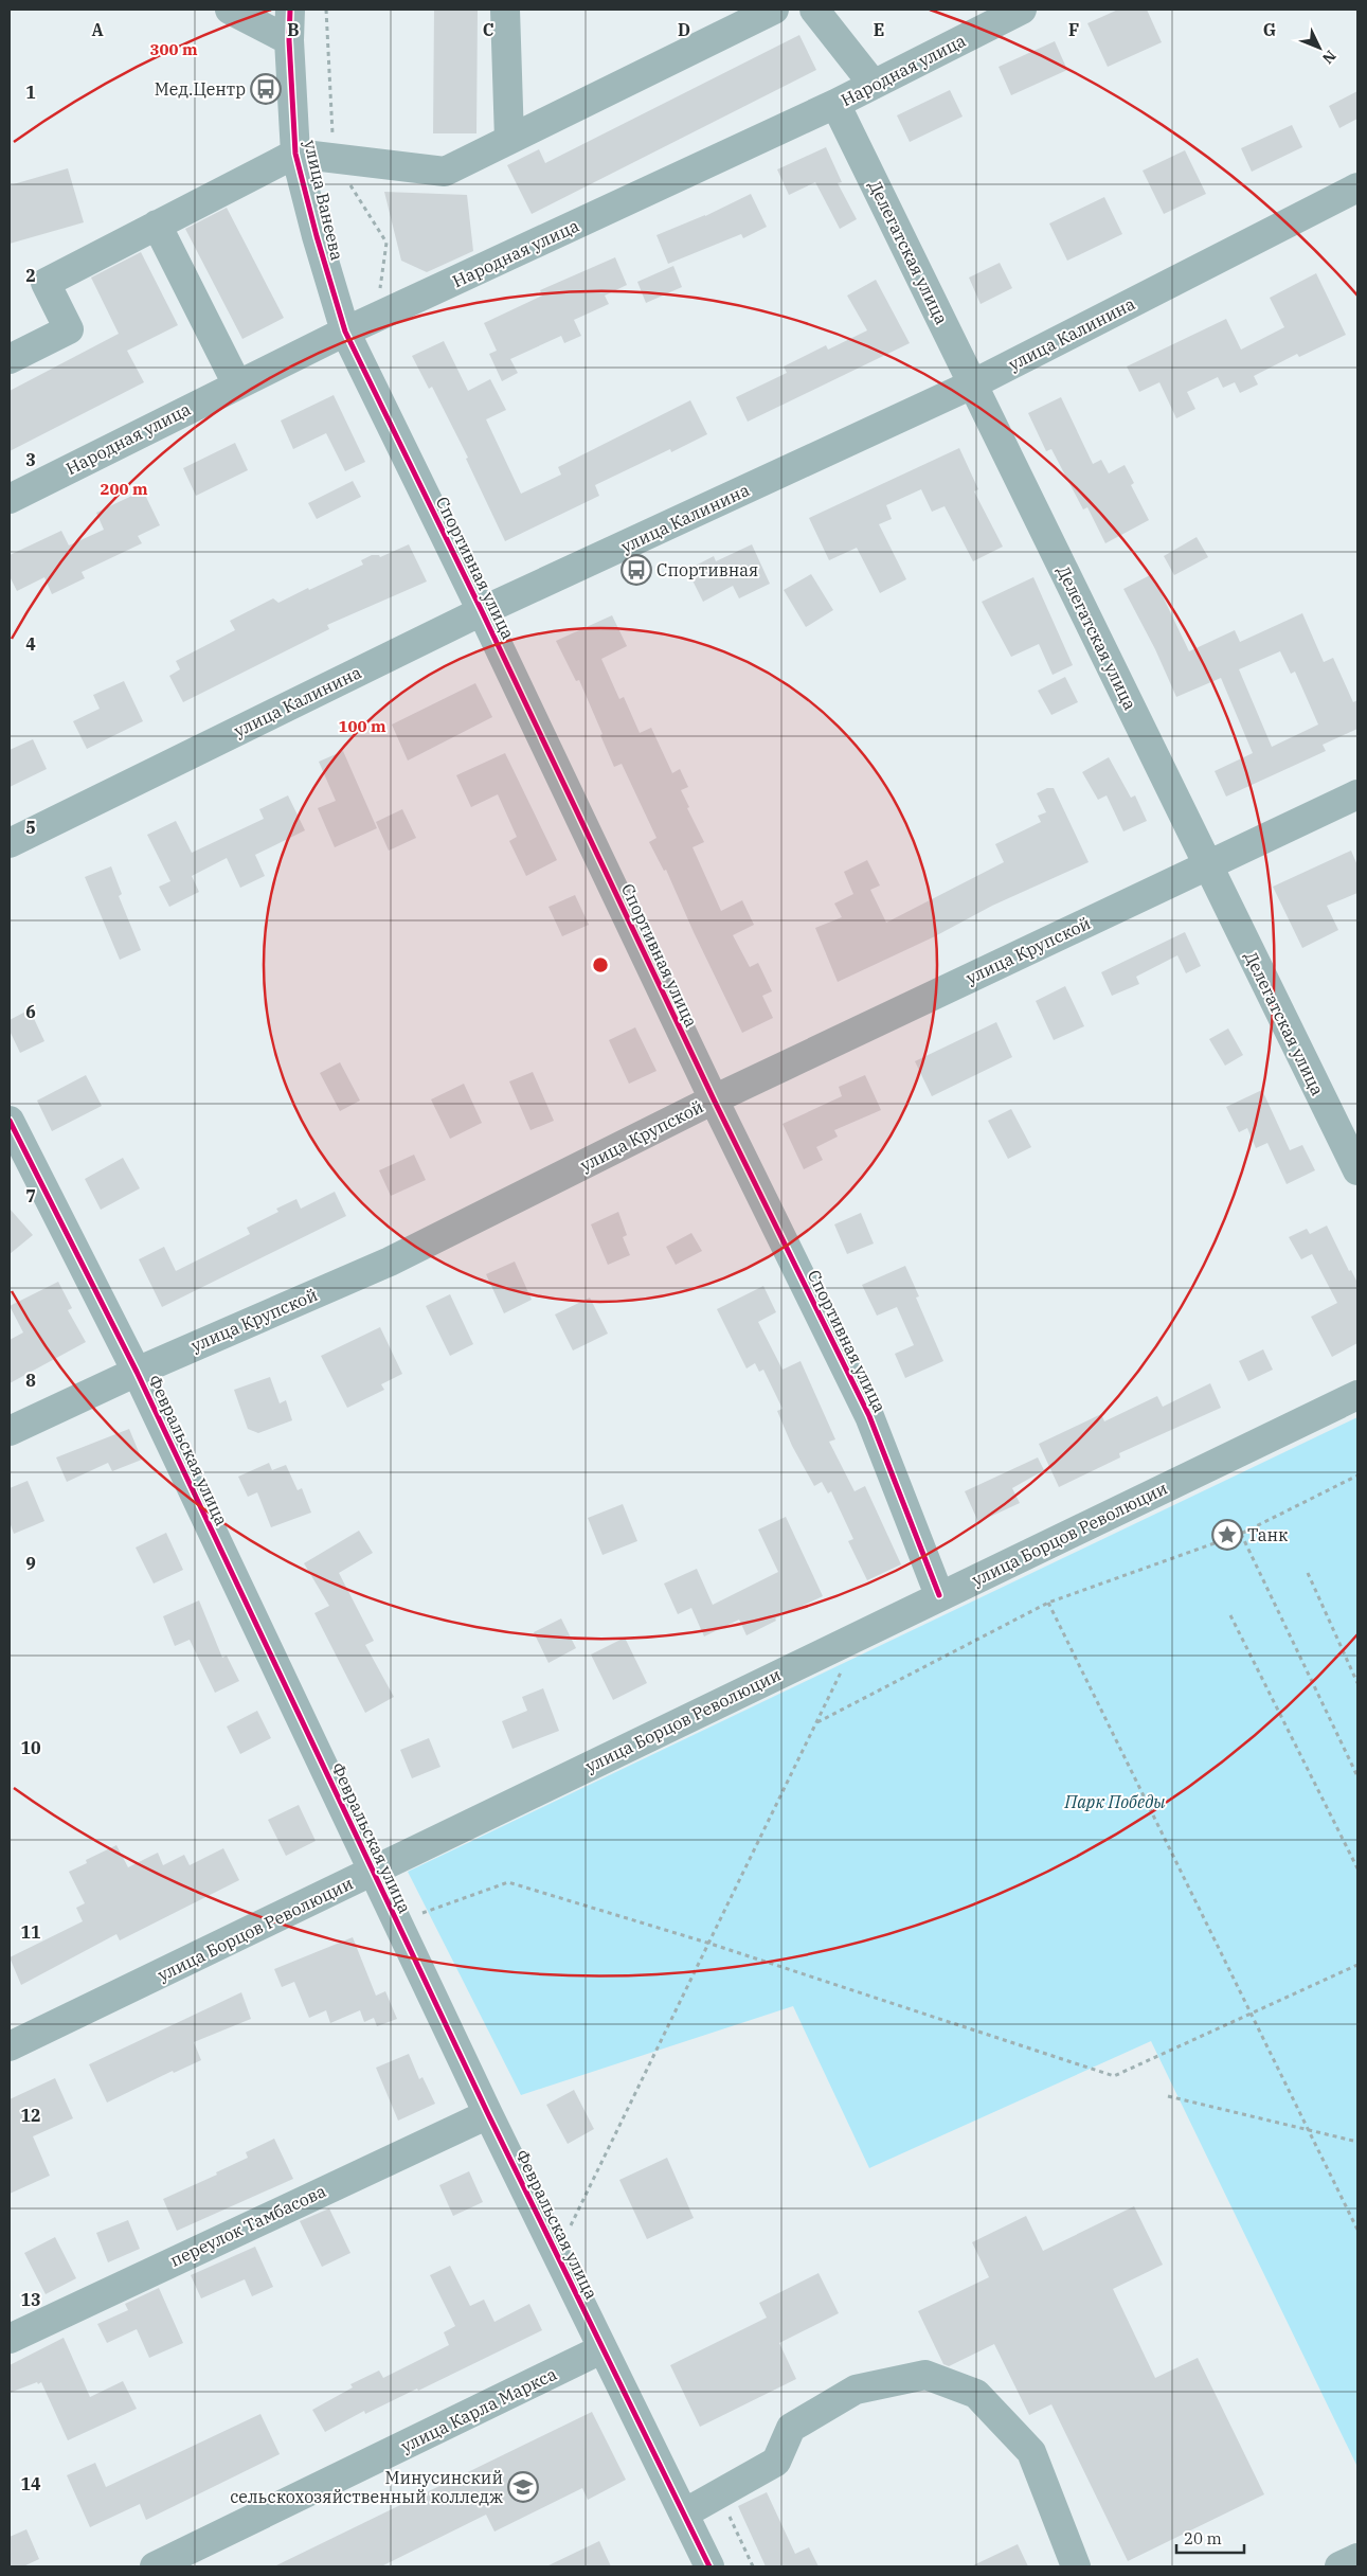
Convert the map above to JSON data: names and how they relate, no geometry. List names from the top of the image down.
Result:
{
  "streets": {
    "street": [
      "Народная улица",
      "улица Ванеева",
      "Делегатская улица",
      "улица Калинина",
      "Спортивная улица",
      "улица Крупской",
      "Февральская улица",
      "улица Борцов Революции",
      "переулок Тамбасова",
      "улица Карла Маркса"
    ]
  },
  "crossings": [
    ["Народная улица", "улица Ванеева"],
    ["Народная улица", "Делегатская улица"],
    ["Народная улица", "Спортивная улица"],
    ["улица Ванеева", "Спортивная улица"],
    ["Делегатская улица", "улица Калинина"],
    ["Делегатская улица", "улица Крупской"],
    ["улица Калинина", "Спортивная улица"],
    ["Спортивная улица", "улица Крупской"],
    ["Спортивная улица", "улица Борцов Революции"],
    ["улица Крупской", "Февральская улица"],
    ["Февральская улица", "улица Борцов Революции"],
    ["Февральская улица", "переулок Тамбасова"],
    ["Февральская улица", "улица Карла Маркса"]
  ],
  "parks": ["Парк Победы"],
  "places": {
    "bus stop": ["Мед.Центр", "Спортивная"],
    "place": ["Танк"],
    "school or university": ["Минусинский сельскохозяйственный колледж"]
  },
  "scale_bar": "20 m",
  "north": "bottom right",
  "grid": {
    "columns": [
      "A",
      "B",
      "C",
      "D",
      "E",
      "F",
      "G"
    ],
    "rows": [
      "1",
      "2",
      "3",
      "4",
      "5",
      "6",
      "7",
      "8",
      "9",
      "10",
      "11",
      "12",
      "13",
      "14"
    ]
  },
  "rings": ["300 m", "200 m", "100 m"]
}
